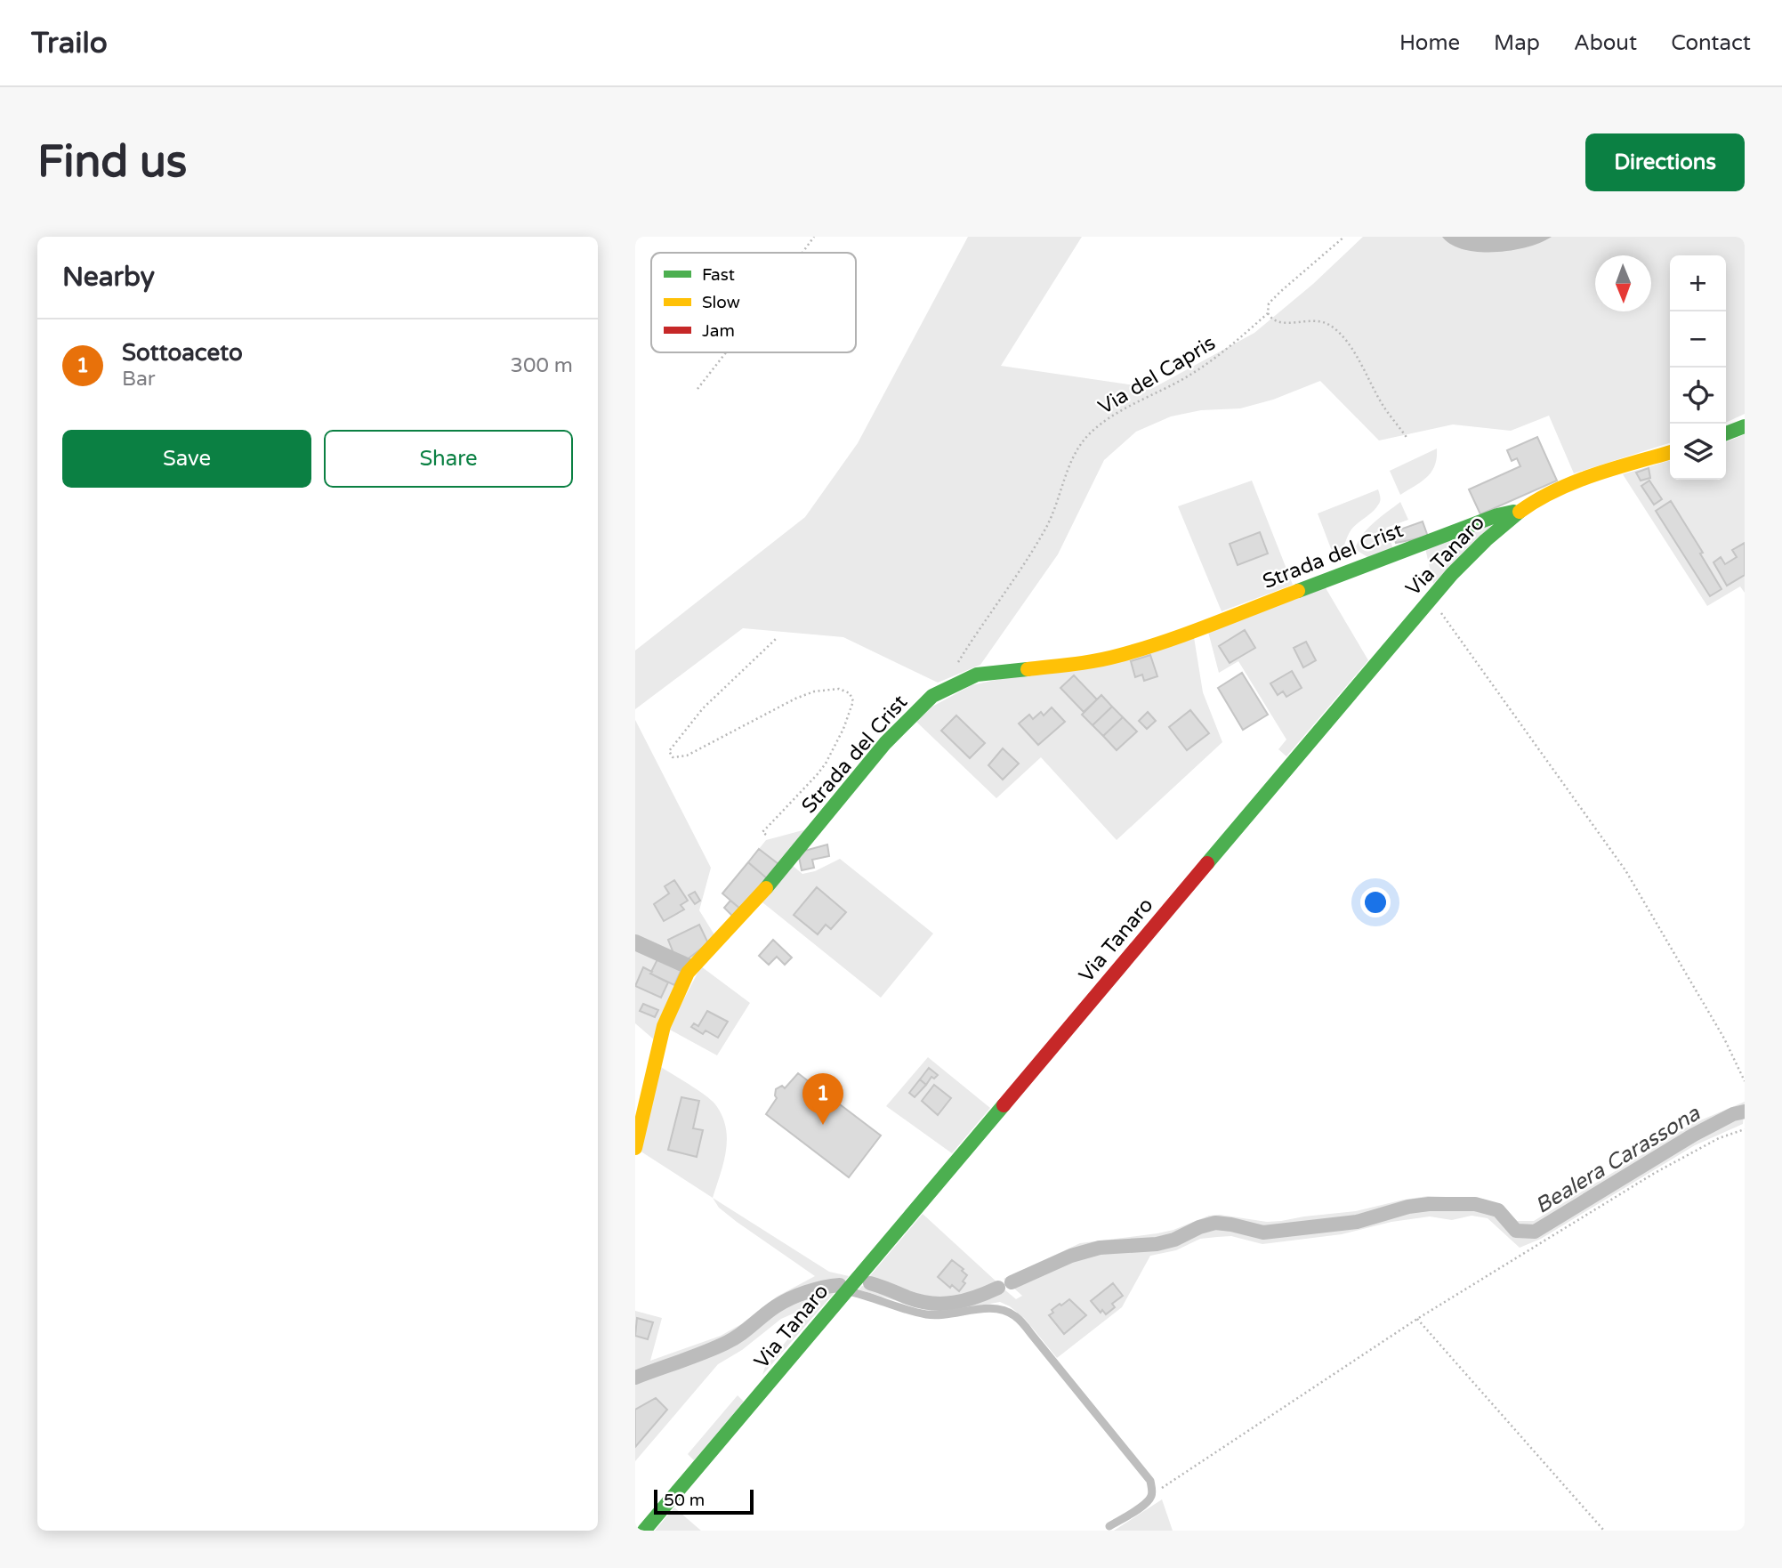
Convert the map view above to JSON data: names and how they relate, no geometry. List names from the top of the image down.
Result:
{
  "streets": {
    "main road": ["Strada del Crist", "Via Tanaro"],
    "path": ["Via del Capris"]
  },
  "crossings": [
    ["Strada del Crist", "Via Tanaro"]
  ],
  "water": ["Bealera Carassona"],
  "legend": ["Fast", "Slow", "Jam"],
  "scale_bar": "50 m",
  "north": "bottom",
  "page": {
    "header": "Trailo",
    "nav": [
      "Home",
      "Map",
      "About",
      "Contact"
    ],
    "buttons": [
      "Directions",
      ["Save", "Share"]
    ],
    "title": "Find us",
    "heading": "Nearby",
    "map_buttons": ["+", "−"],
    "list": [
      {
        "mark": "1",
        "name": "Sottoaceto",
        "note": "Bar",
        "value": "300 m"
      }
    ],
    "pins": "1",
    "scale": "50 m"
  }
}
